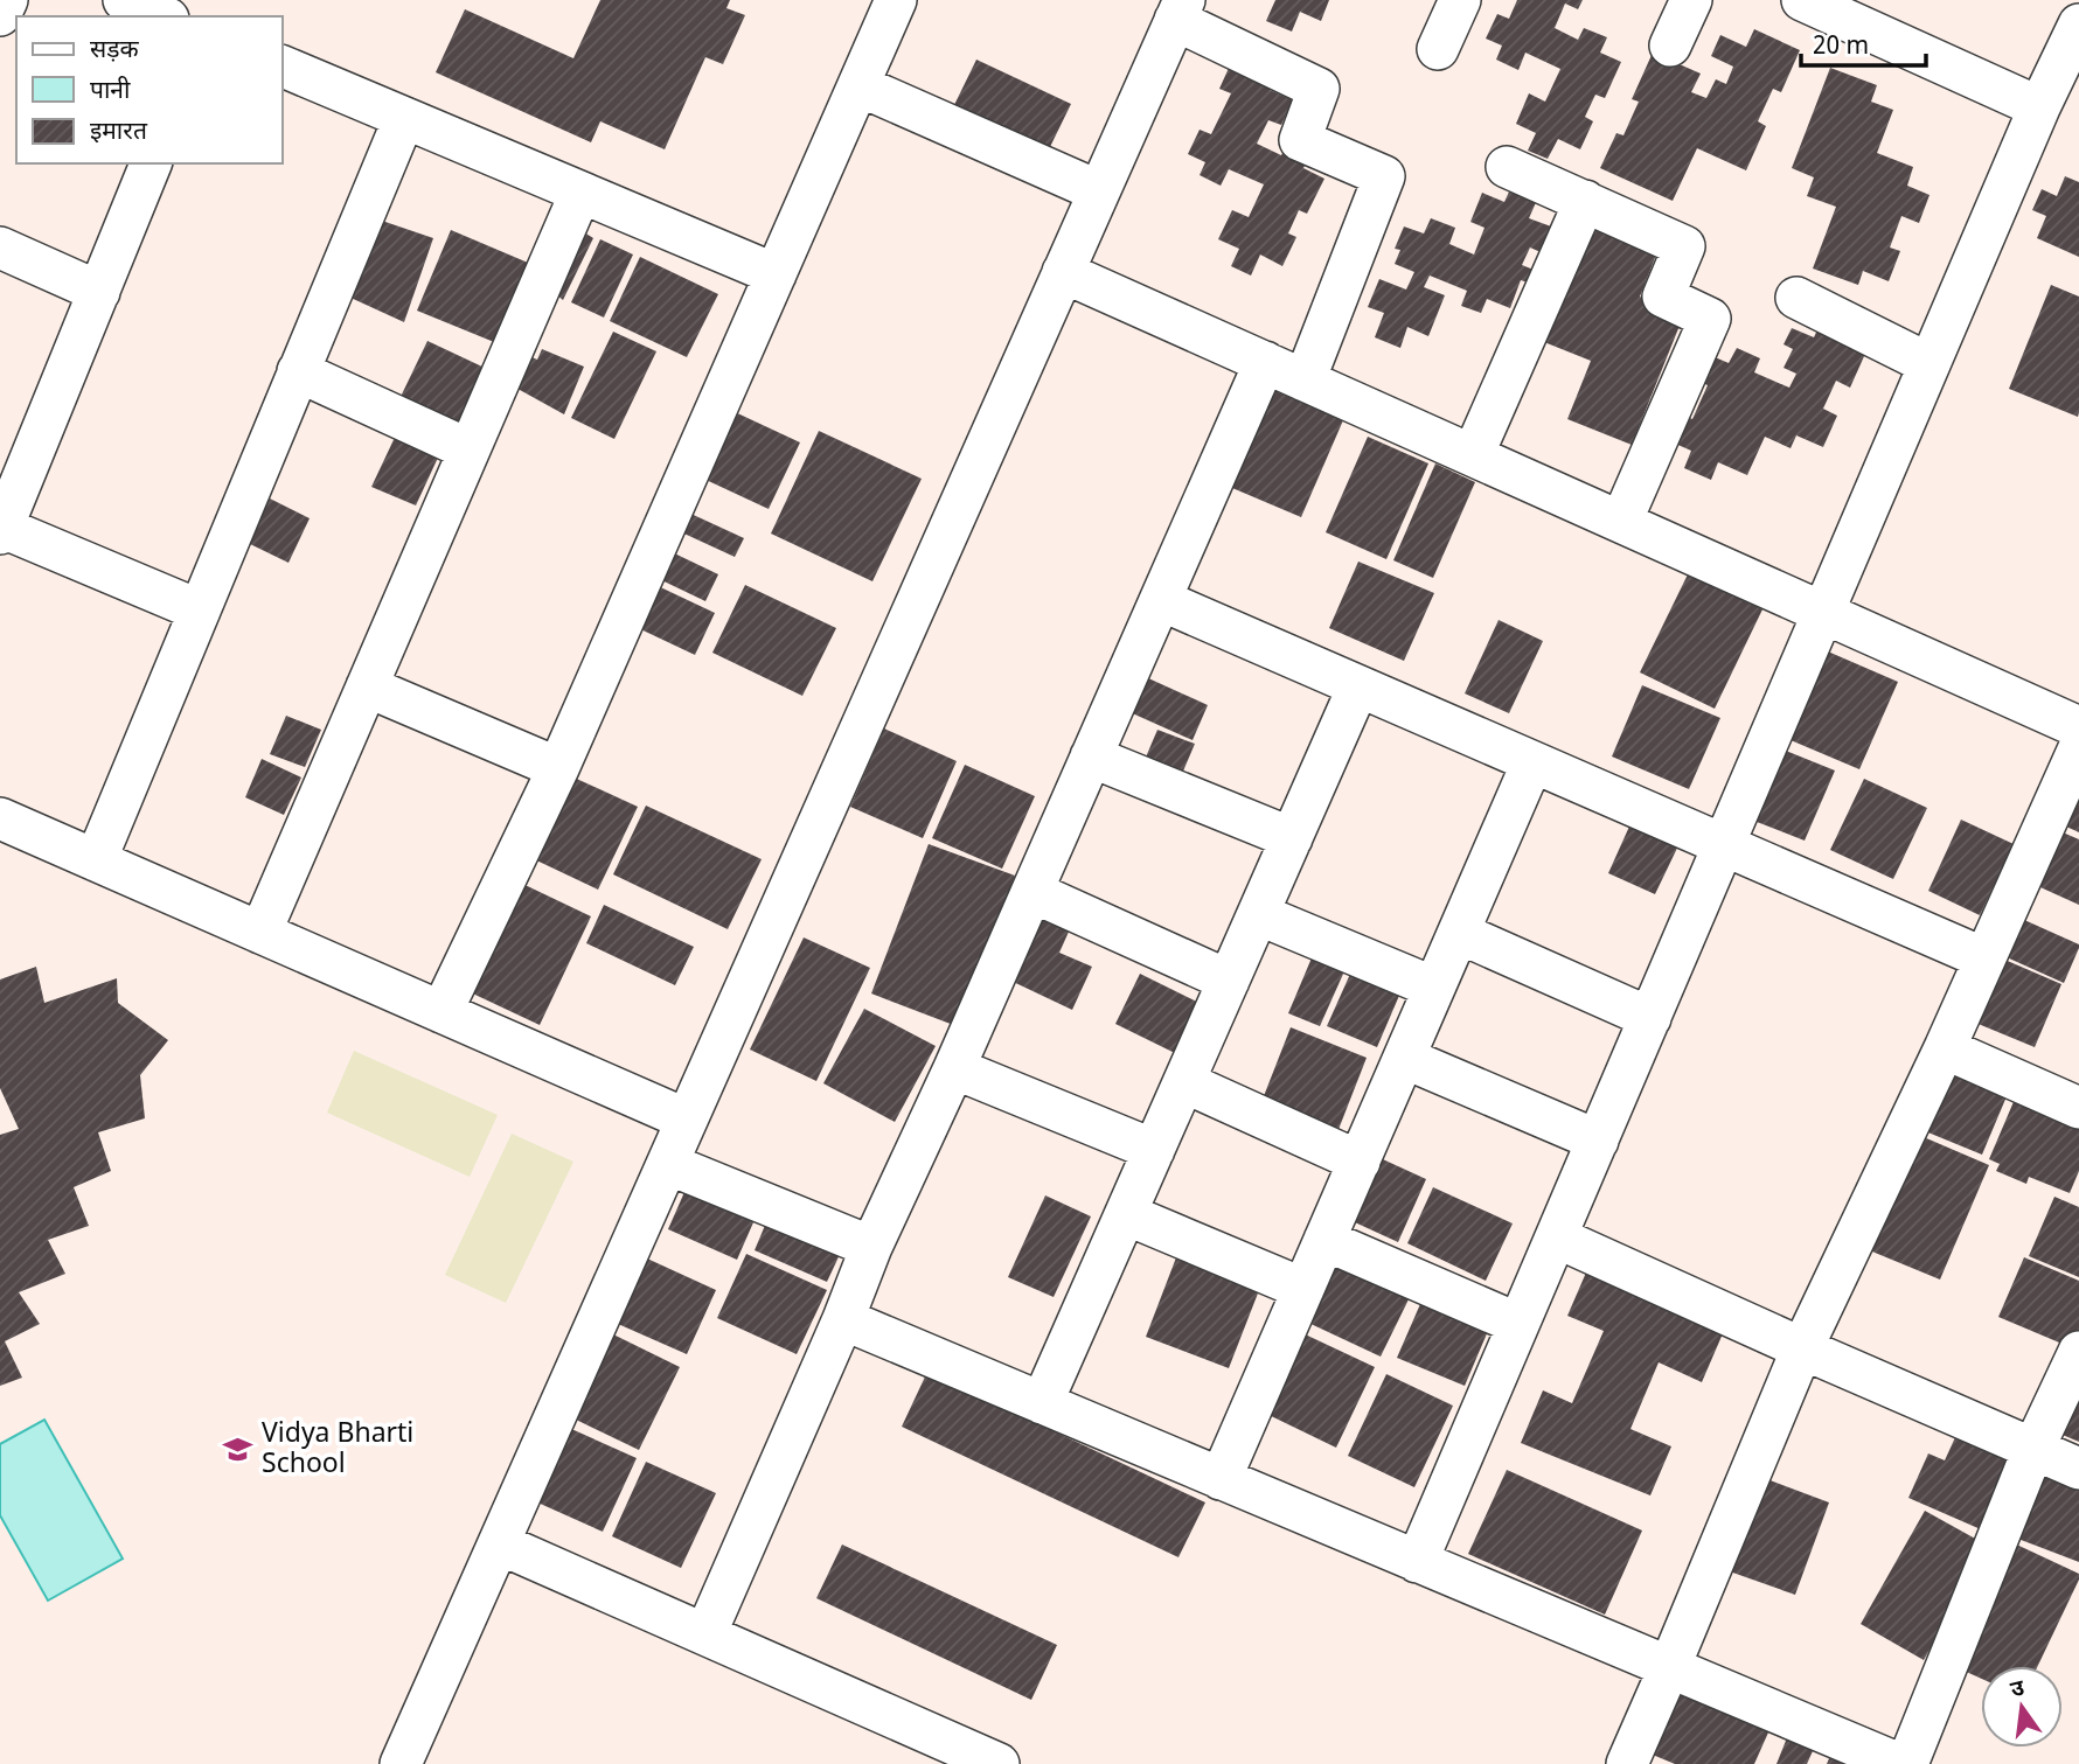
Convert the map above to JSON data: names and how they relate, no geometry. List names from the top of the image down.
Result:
{
  "places": {
    "school or university": ["Vidya Bharti School"]
  },
  "legend": ["सड़क", "पानी", "इमारत"],
  "scale_bar": "20 m",
  "north": "top"
}
